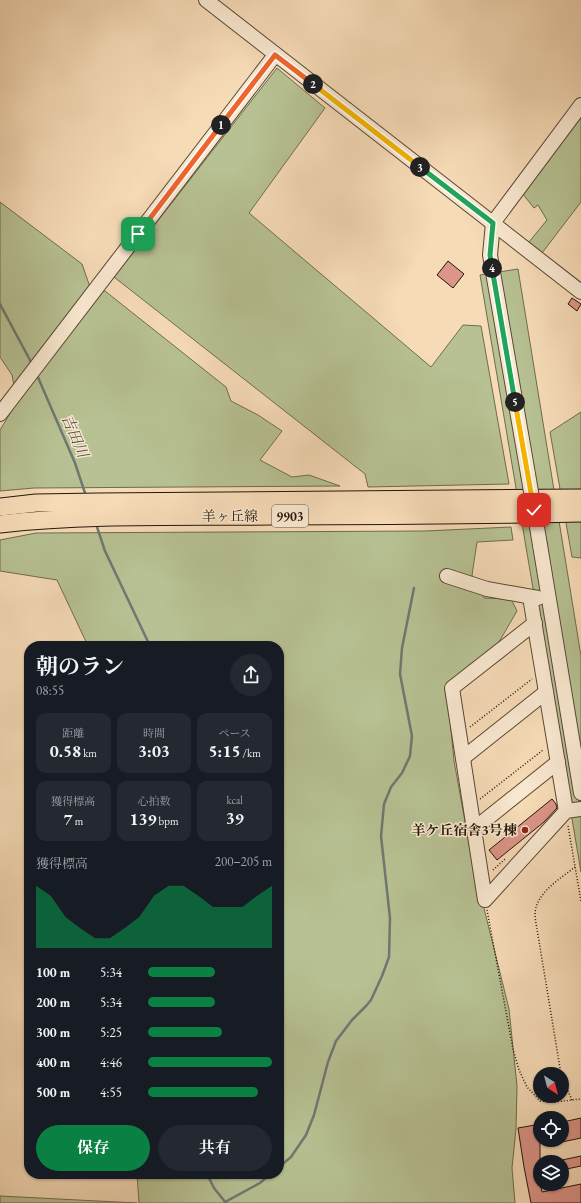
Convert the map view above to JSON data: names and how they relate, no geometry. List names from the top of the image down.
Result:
{
  "streets": {
    "main road": ["羊ヶ丘線", "9903"]
  },
  "water": ["吉田川"],
  "places": ["羊ケ丘宿舎3号棟"],
  "north": "bottom right",
  "page": {
    "pins": [
      "2",
      "1",
      "3",
      "4",
      "5"
    ],
    "heading": ["朝のラン", "08:55"],
    "stats": [
      ["距離", "0.58 km"],
      ["時間", "3:03"],
      ["ペース", "5:15 /km"],
      ["獲得標高", "7 m"],
      ["心拍数", "139 bpm"],
      ["kcal", "39"]
    ],
    "chart": ["獲得標高", "200–205 m"],
    "list": [
      {
        "name": "100 m",
        "note": "5:34"
      },
      {
        "name": "200 m",
        "note": "5:34"
      },
      {
        "name": "300 m",
        "note": "5:25"
      },
      {
        "name": "400 m",
        "note": "4:46"
      },
      {
        "name": "500 m",
        "note": "4:55"
      }
    ],
    "buttons": ["保存", "共有"]
  }
}
